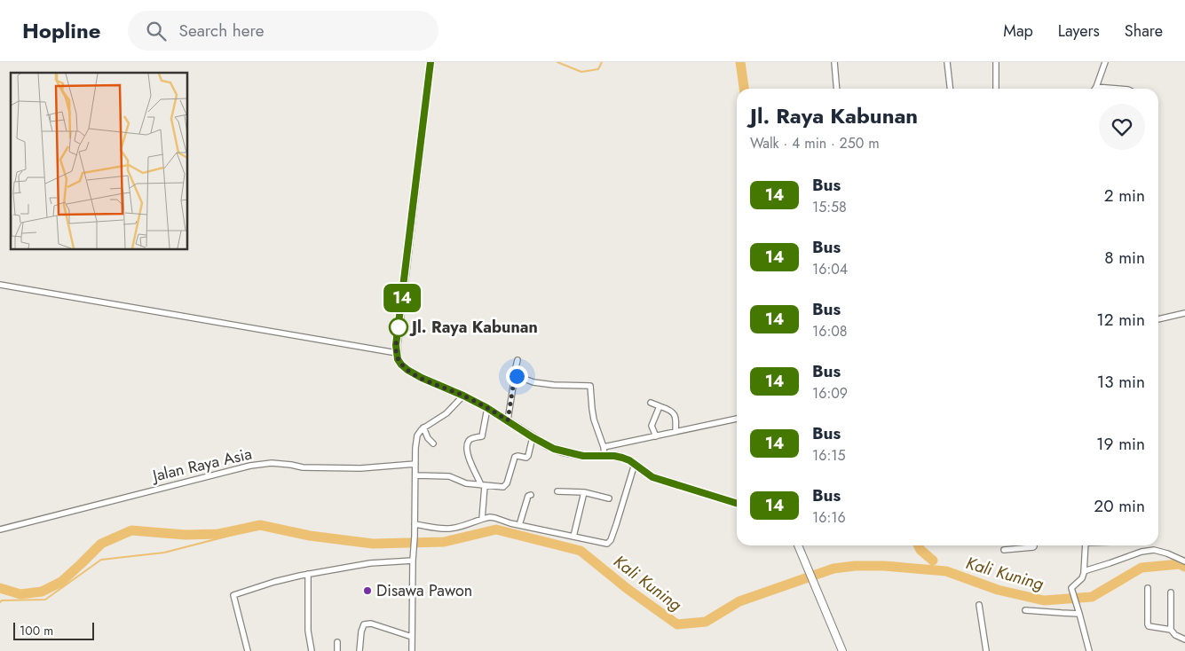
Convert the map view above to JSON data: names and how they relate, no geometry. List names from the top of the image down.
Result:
{
  "streets": {
    "street": ["Jalan Raya Asia"]
  },
  "water": ["Kali Kuning"],
  "places": ["Jl. Raya Kabunan", "Disawa Pawon"],
  "lines": ["bus line 14"],
  "scale_bar": "100 m",
  "page": {
    "header": "Hopline",
    "search": "Search here",
    "nav": ["Map", "Layers", "Share"],
    "on_map": "14",
    "heading": ["Jl. Raya Kabunan", "Walk · 4 min · 250 m"],
    "list": [
      {
        "mark": "14",
        "name": "Bus",
        "note": "15:58",
        "value": "2 min"
      },
      {
        "mark": "14",
        "name": "Bus",
        "note": "16:04",
        "value": "8 min"
      },
      {
        "mark": "14",
        "name": "Bus",
        "note": "16:08",
        "value": "12 min"
      },
      {
        "mark": "14",
        "name": "Bus",
        "note": "16:09",
        "value": "13 min"
      },
      {
        "mark": "14",
        "name": "Bus",
        "note": "16:15",
        "value": "19 min"
      },
      {
        "mark": "14",
        "name": "Bus",
        "note": "16:16",
        "value": "20 min"
      }
    ],
    "scale": "100 m"
  }
}
